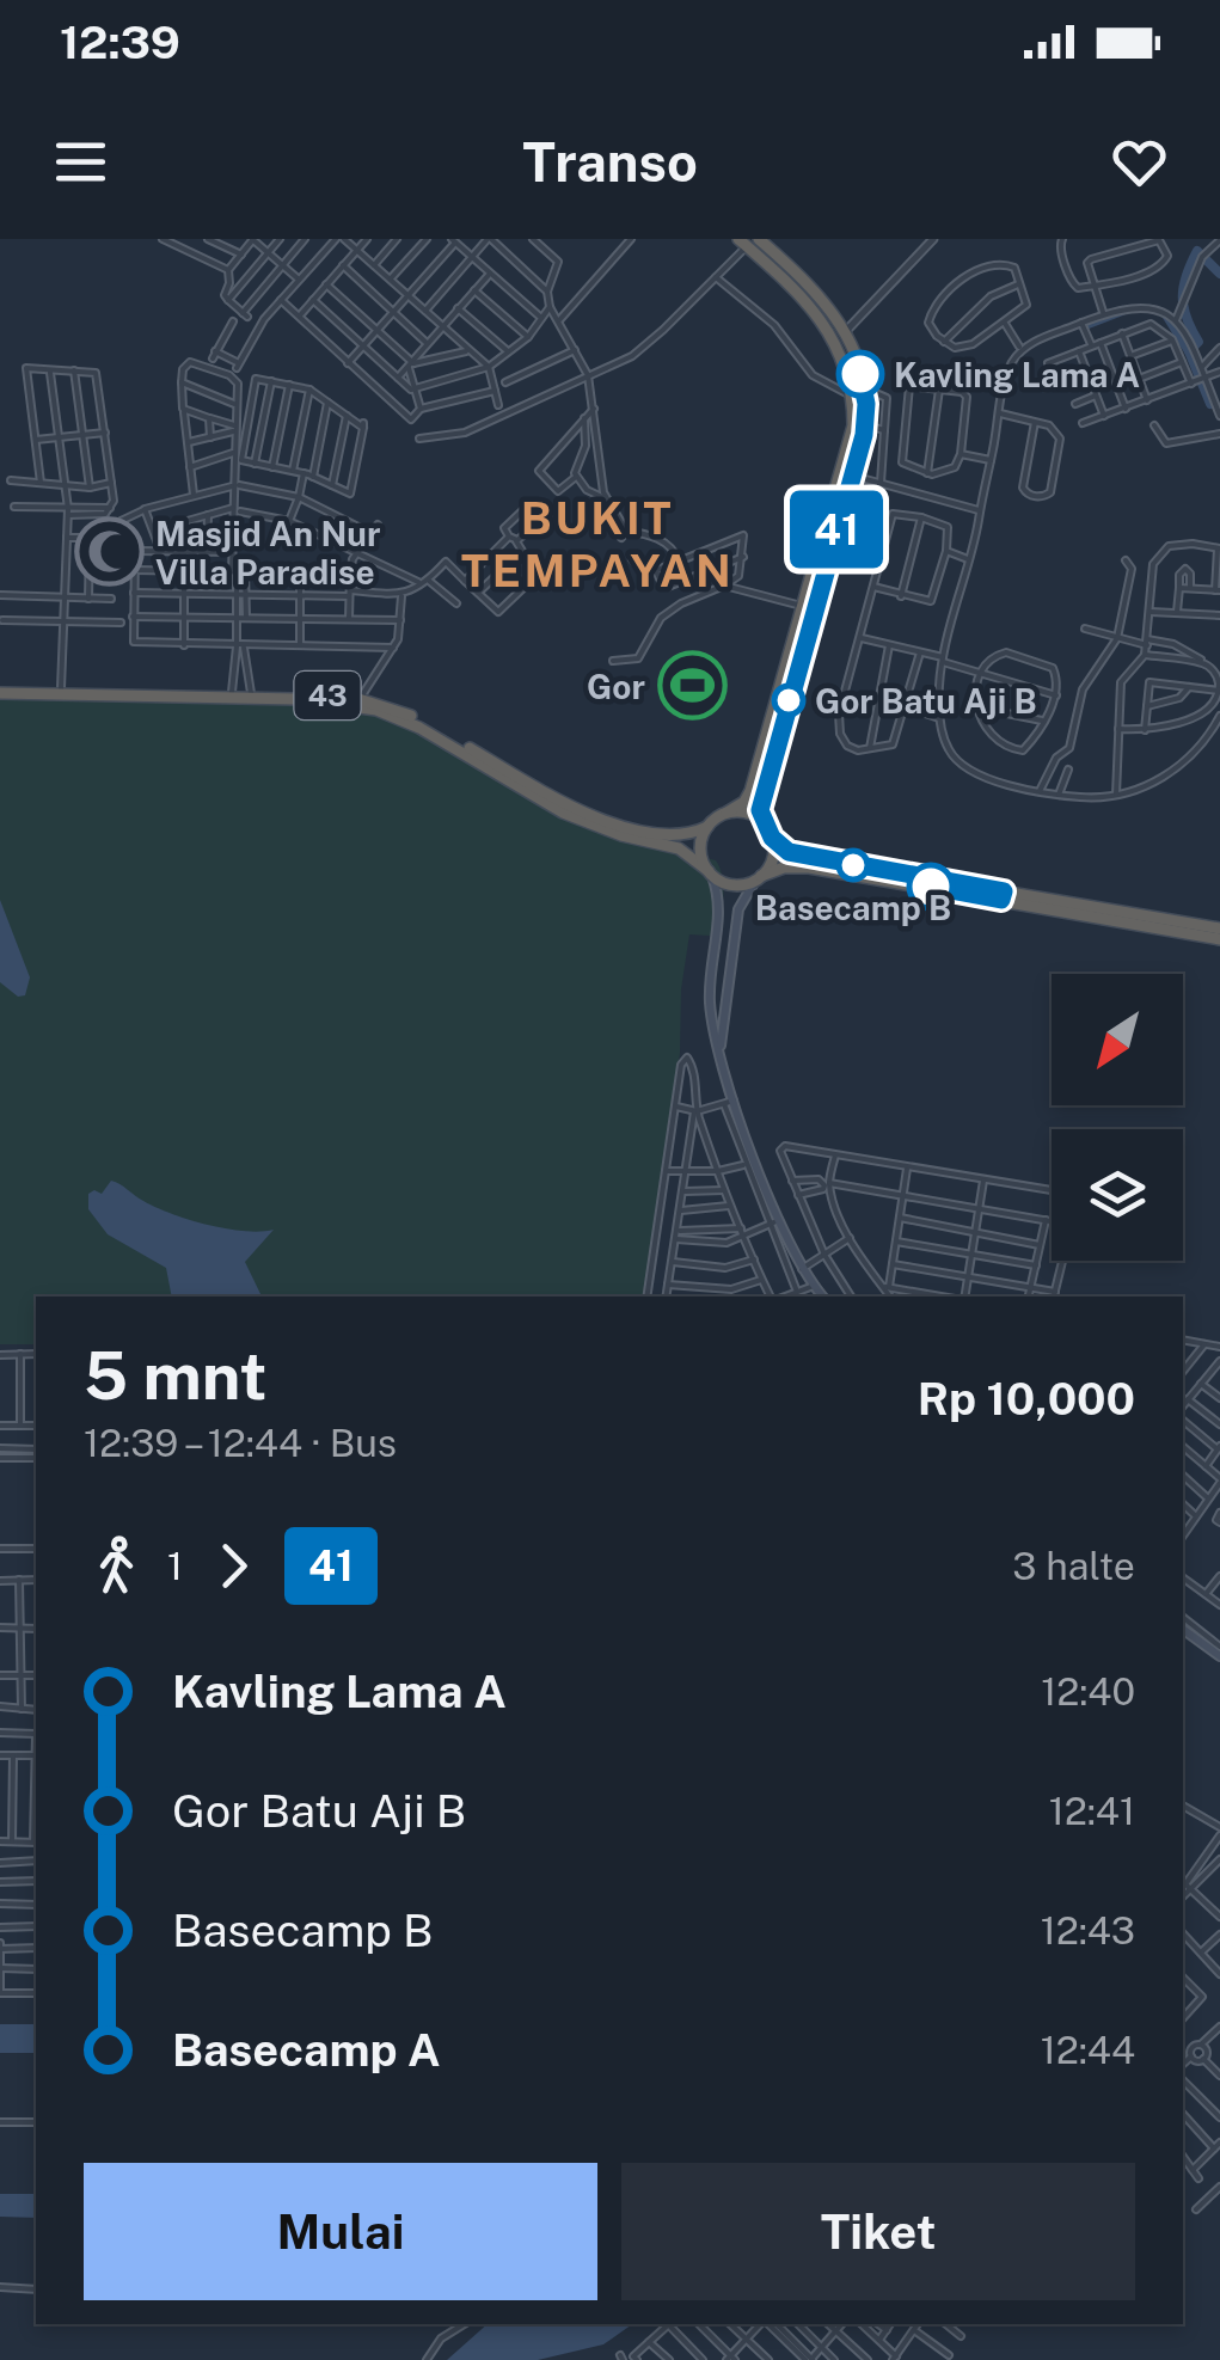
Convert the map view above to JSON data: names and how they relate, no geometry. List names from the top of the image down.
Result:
{
  "streets": {
    "highway": ["43"]
  },
  "districts": ["BUKIT TEMPAYAN"],
  "places": {
    "other": ["Kavling Lama A", "Gor Batu Aji B", "Basecamp B"],
    "mosque": ["Masjid An Nur Villa Paradise"],
    "sports": ["Gor"]
  },
  "lines": ["bus line 41"],
  "north": "bottom left",
  "page": {
    "status": "12:39",
    "header": "Transo",
    "on_map": "41",
    "heading": ["5 mnt", "12:39 – 12:44 · Bus", "Rp 10,000"],
    "legs": ["1", "41", "3 halte"],
    "list": [
      {
        "name": "Kavling Lama A",
        "value": "12:40"
      },
      {
        "name": "Gor Batu Aji B",
        "value": "12:41"
      },
      {
        "name": "Basecamp B",
        "value": "12:43"
      },
      {
        "name": "Basecamp A",
        "value": "12:44"
      }
    ],
    "buttons": ["Mulai", "Tiket"]
  }
}
